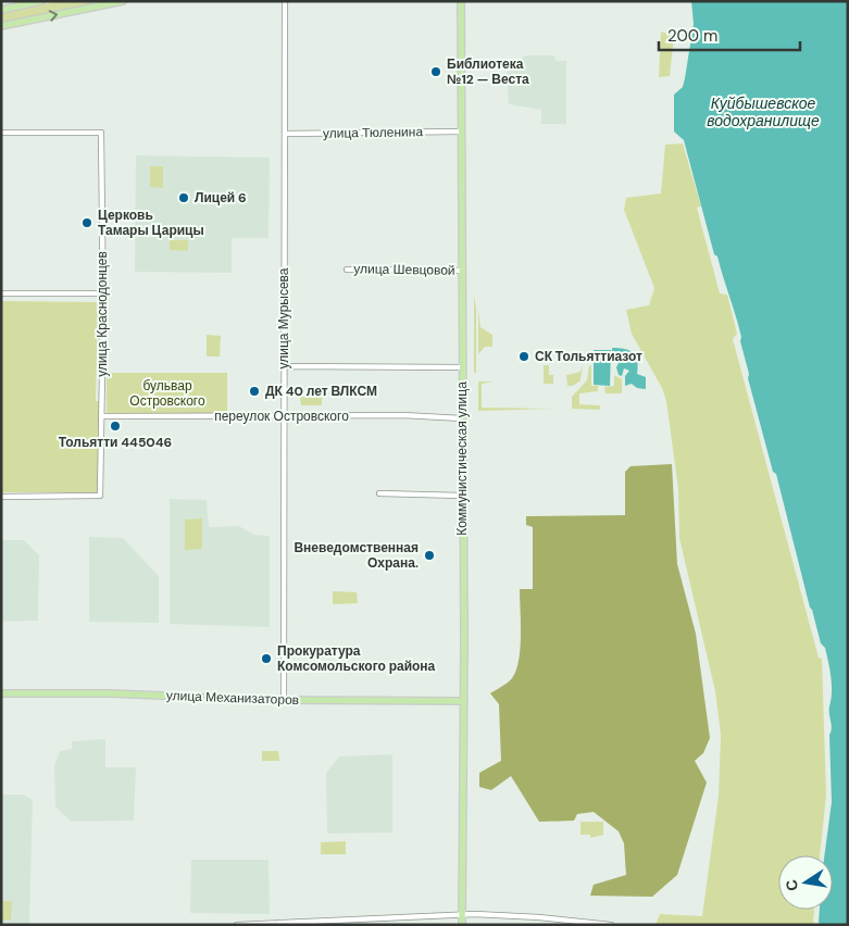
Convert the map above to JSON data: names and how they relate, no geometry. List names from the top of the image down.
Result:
{
  "streets": {
    "main road": ["Коммунистическая улица", "улица Механизаторов"],
    "street": [
      "улица Тюленина",
      "улица Шевцовой",
      "улица Краснодонцев",
      "улица Мурысева",
      "переулок Островского"
    ]
  },
  "crossings": [
    ["улица Тюленина", "улица Мурысева"],
    ["улица Тюленина", "Коммунистическая улица"],
    ["улица Шевцовой", "Коммунистическая улица"],
    ["улица Краснодонцев", "переулок Островского"],
    ["улица Мурысева", "переулок Островского"],
    ["улица Мурысева", "улица Механизаторов"],
    ["переулок Островского", "Коммунистическая улица"],
    ["Коммунистическая улица", "улица Механизаторов"]
  ],
  "water": ["Куйбышевское водохранилище"],
  "parks": ["бульвар Островского"],
  "places": [
    "Библиотека №12 — Веста",
    "Лицей 6",
    "Церковь Тамары Царицы",
    "СК Тольяттиазот",
    "ДК 40 лет ВЛКСМ",
    "Тольятти 445046",
    "Вневедомственная Охрана.",
    "Прокуратура Комсомольского района"
  ],
  "scale_bar": "200 m",
  "north": "left"
}
